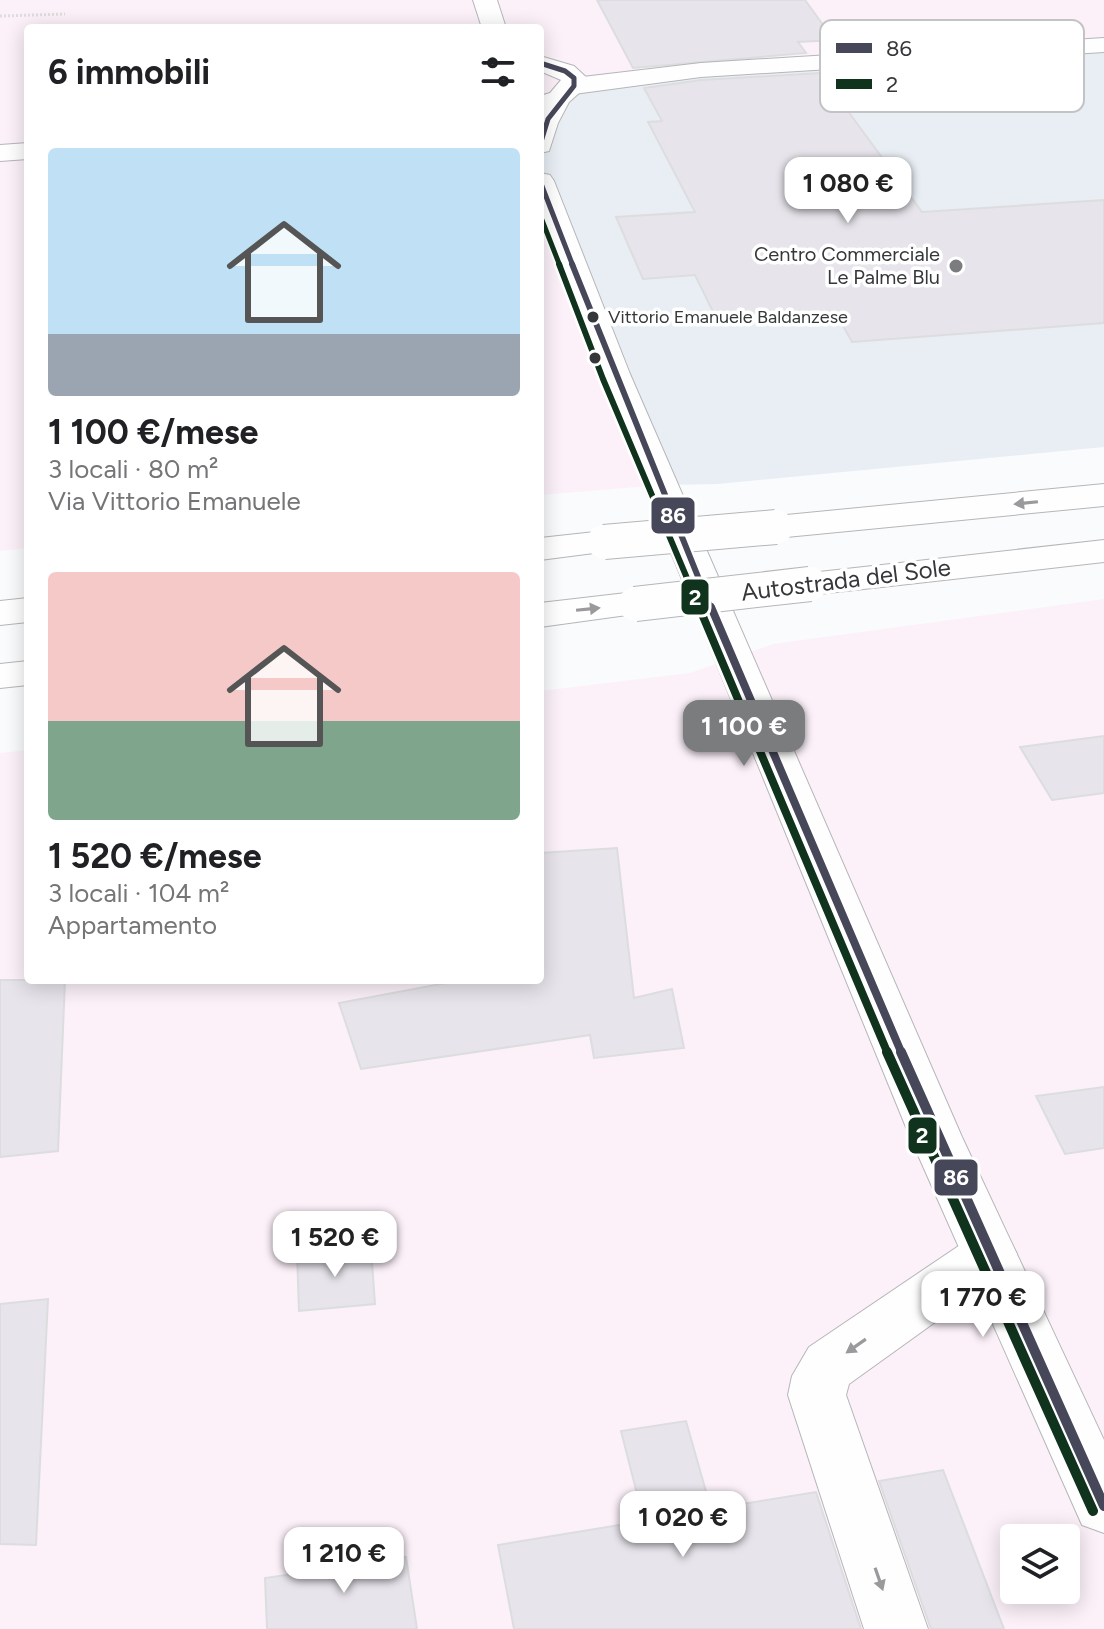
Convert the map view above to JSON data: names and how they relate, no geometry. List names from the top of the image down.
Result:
{
  "streets": {
    "main road": ["Autostrada del Sole"]
  },
  "places": ["Centro Commerciale Le Palme Blu", "Vittorio Emanuele Baldanzese"],
  "lines": ["transit line 86", "transit line 2"],
  "legend": ["86", "2"],
  "page": {
    "heading": "6 immobili",
    "list": [
      {
        "name": "1 100 €/mese",
        "note": "3 locali · 80 m² · Via Vittorio Emanuele"
      },
      {
        "name": "1 520 €/mese",
        "note": "3 locali · 104 m² · Appartamento"
      }
    ],
    "price": [
      "1 080 €",
      "1 100 €",
      "1 520 €",
      "1 770 €",
      "1 020 €",
      "1 210 €"
    ]
  }
}
